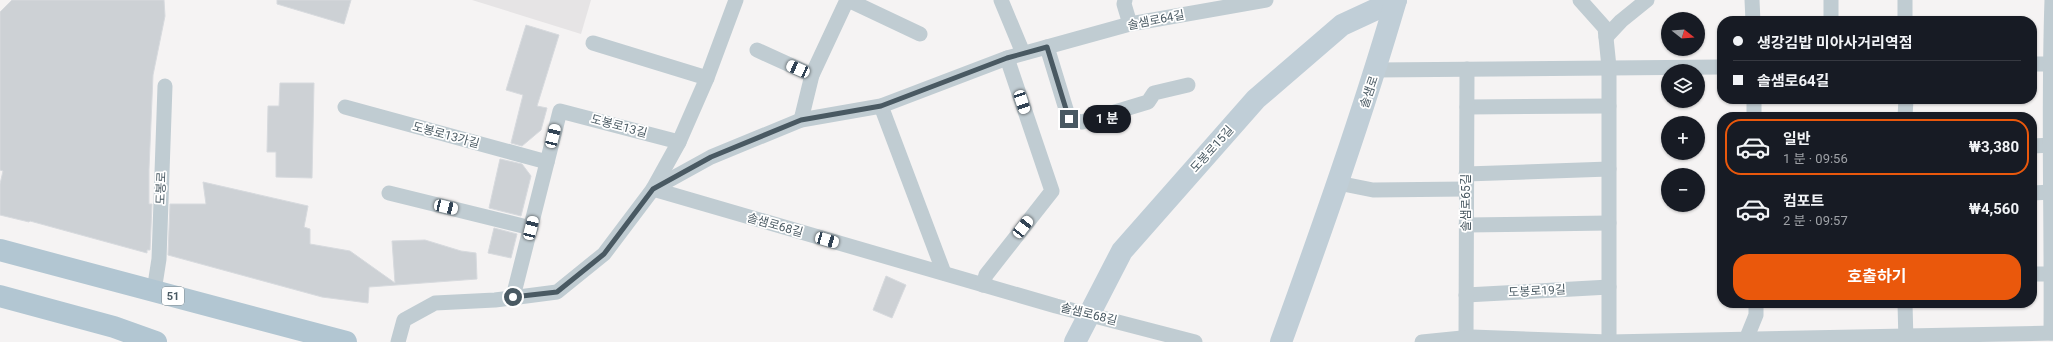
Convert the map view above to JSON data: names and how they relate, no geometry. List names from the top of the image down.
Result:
{
  "streets": {
    "main road": ["솔샘로", "도봉로15길", "51"],
    "street": [
      "솔샘로64길",
      "도봉로13길",
      "도봉로13가길",
      "도봉로",
      "솔샘로65길",
      "솔샘로68길",
      "도봉로19길"
    ]
  },
  "crossings": [
    ["솔샘로64길", "솔샘로68길"],
    ["솔샘로", "도봉로15길"],
    ["도봉로13길", "도봉로13가길"],
    ["도봉로15길", "솔샘로68길"],
    ["도봉로", "51"],
    ["솔샘로65길", "도봉로19길"]
  ],
  "north": "right",
  "page": {
    "map_buttons": ["+", "−"],
    "banner": ["생강김밥 미아사거리역점", "솔샘로64길"],
    "bubble": "1 분",
    "list": [
      {
        "name": "일반",
        "note": "1 분 · 09:56",
        "value": "₩3,380"
      },
      {
        "name": "컴포트",
        "note": "2 분 · 09:57",
        "value": "₩4,560"
      }
    ],
    "buttons": "호출하기"
  }
}
